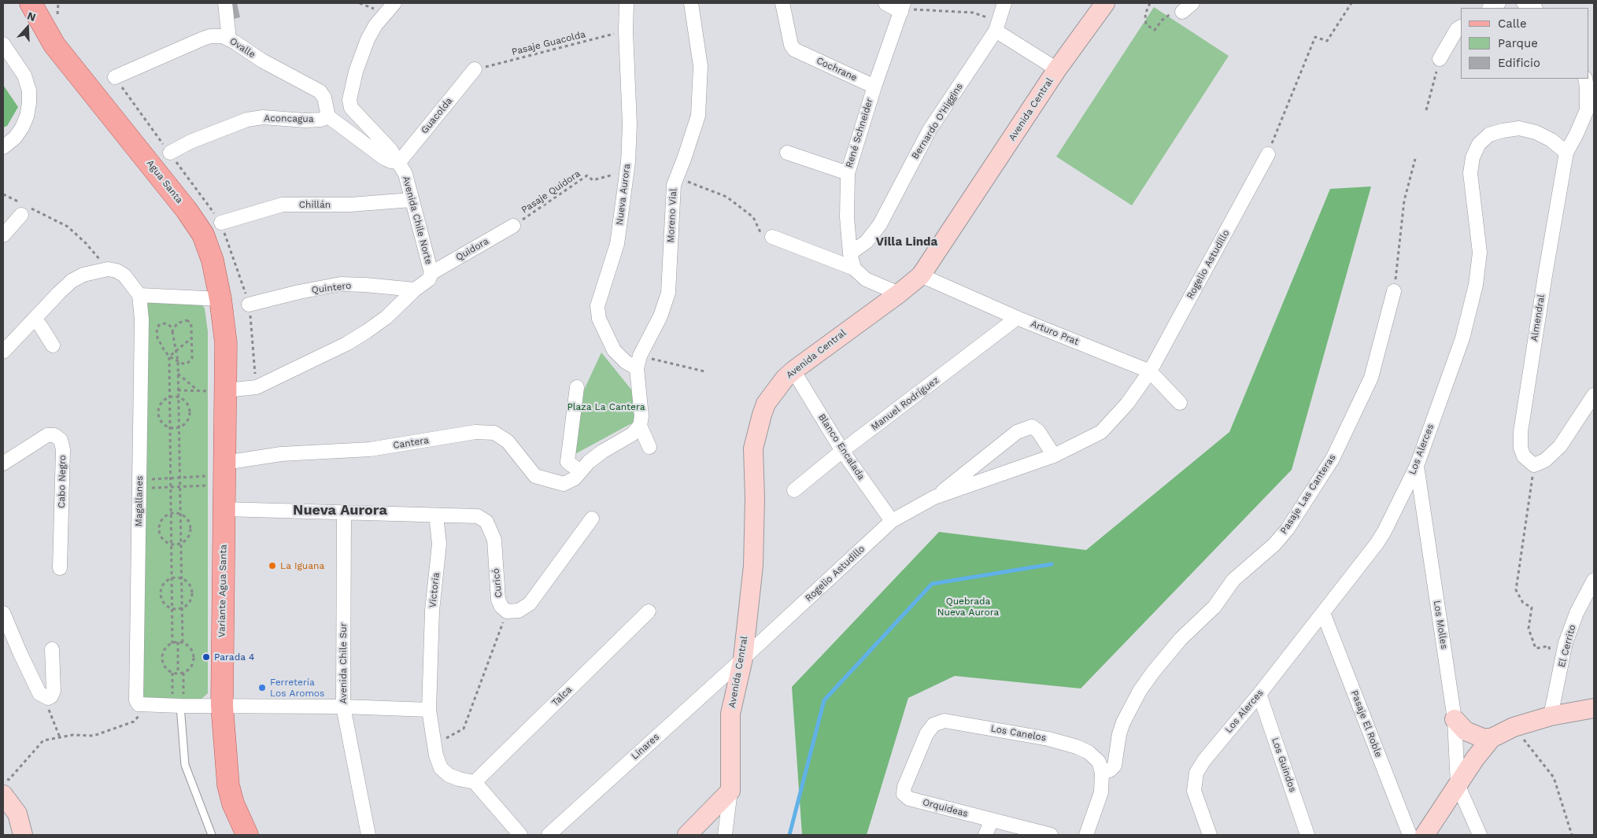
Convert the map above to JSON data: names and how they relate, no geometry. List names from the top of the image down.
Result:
{
  "streets": {
    "main road": ["Agua Santa", "Variante Agua Santa"],
    "street": [
      "Ovalle",
      "Cochrane",
      "Avenida Central",
      "Guacolda",
      "Aconcagua",
      "Bernardo O’Higgins",
      "René Schneider",
      "Nueva Aurora",
      "Chillán",
      "Moreno Vial",
      "Avenida Chile Norte",
      "Quidora",
      "Rogelio Astudillo",
      "Quintero",
      "Almendral",
      "Arturo Prat",
      "Manuel Rodríguez",
      "Cantera",
      "Blanco Encalada",
      "Los Alerces",
      "Cabo Negro",
      "Pasaje Las Canteras",
      "Magallanes",
      "Curicó",
      "Victoria",
      "Los Molles",
      "El Cerrito",
      "Avenida Chile Sur",
      "Talca",
      "Pasaje El Roble",
      "Los Canelos",
      "Linares",
      "Los Guindos",
      "Orquideas"
    ],
    "path": ["Pasaje Guacolda", "Pasaje Quidora"]
  },
  "crossings": [
    ["Pasaje Guacolda", "Guacolda"],
    ["Pasaje Guacolda", "Nueva Aurora"],
    ["Ovalle", "Aconcagua"],
    ["Cochrane", "René Schneider"],
    ["Avenida Central", "Rogelio Astudillo"],
    ["Avenida Central", "Arturo Prat"],
    ["Avenida Central", "Blanco Encalada"],
    ["Avenida Central", "Linares"],
    ["Guacolda", "Aconcagua"],
    ["Guacolda", "Avenida Chile Norte"],
    ["Aconcagua", "Avenida Chile Norte"],
    ["Bernardo O’Higgins", "René Schneider"],
    ["Agua Santa", "Avenida Chile Norte"],
    ["Agua Santa", "Variante Agua Santa"],
    ["Pasaje Quidora", "Quidora"],
    ["Nueva Aurora", "Moreno Vial"],
    ["Chillán", "Avenida Chile Norte"],
    ["Avenida Chile Norte", "Quidora"],
    ["Avenida Chile Norte", "Quintero"],
    ["Avenida Chile Norte", "Variante Agua Santa"],
    ["Rogelio Astudillo", "Arturo Prat"],
    ["Rogelio Astudillo", "Blanco Encalada"],
    ["Rogelio Astudillo", "Linares"],
    ["Almendral", "Los Alerces"],
    ["Arturo Prat", "Manuel Rodríguez"],
    ["Manuel Rodríguez", "Blanco Encalada"],
    ["Cantera", "Variante Agua Santa"],
    ["Los Alerces", "Los Molles"],
    ["Los Alerces", "Pasaje El Roble"],
    ["Los Alerces", "Los Guindos"],
    ["Pasaje Las Canteras", "Los Canelos"],
    ["Curicó", "Victoria"],
    ["Victoria", "Talca"],
    ["Los Canelos", "Orquideas"]
  ],
  "districts": ["Villa Linda", "Nueva Aurora"],
  "parks": ["Plaza La Cantera", "Quebrada Nueva Aurora"],
  "places": ["La Iguana", "Parada 4", "Ferretería Los Aromos"],
  "legend": ["Calle", "Parque", "Edificio"],
  "north": "top"
}
